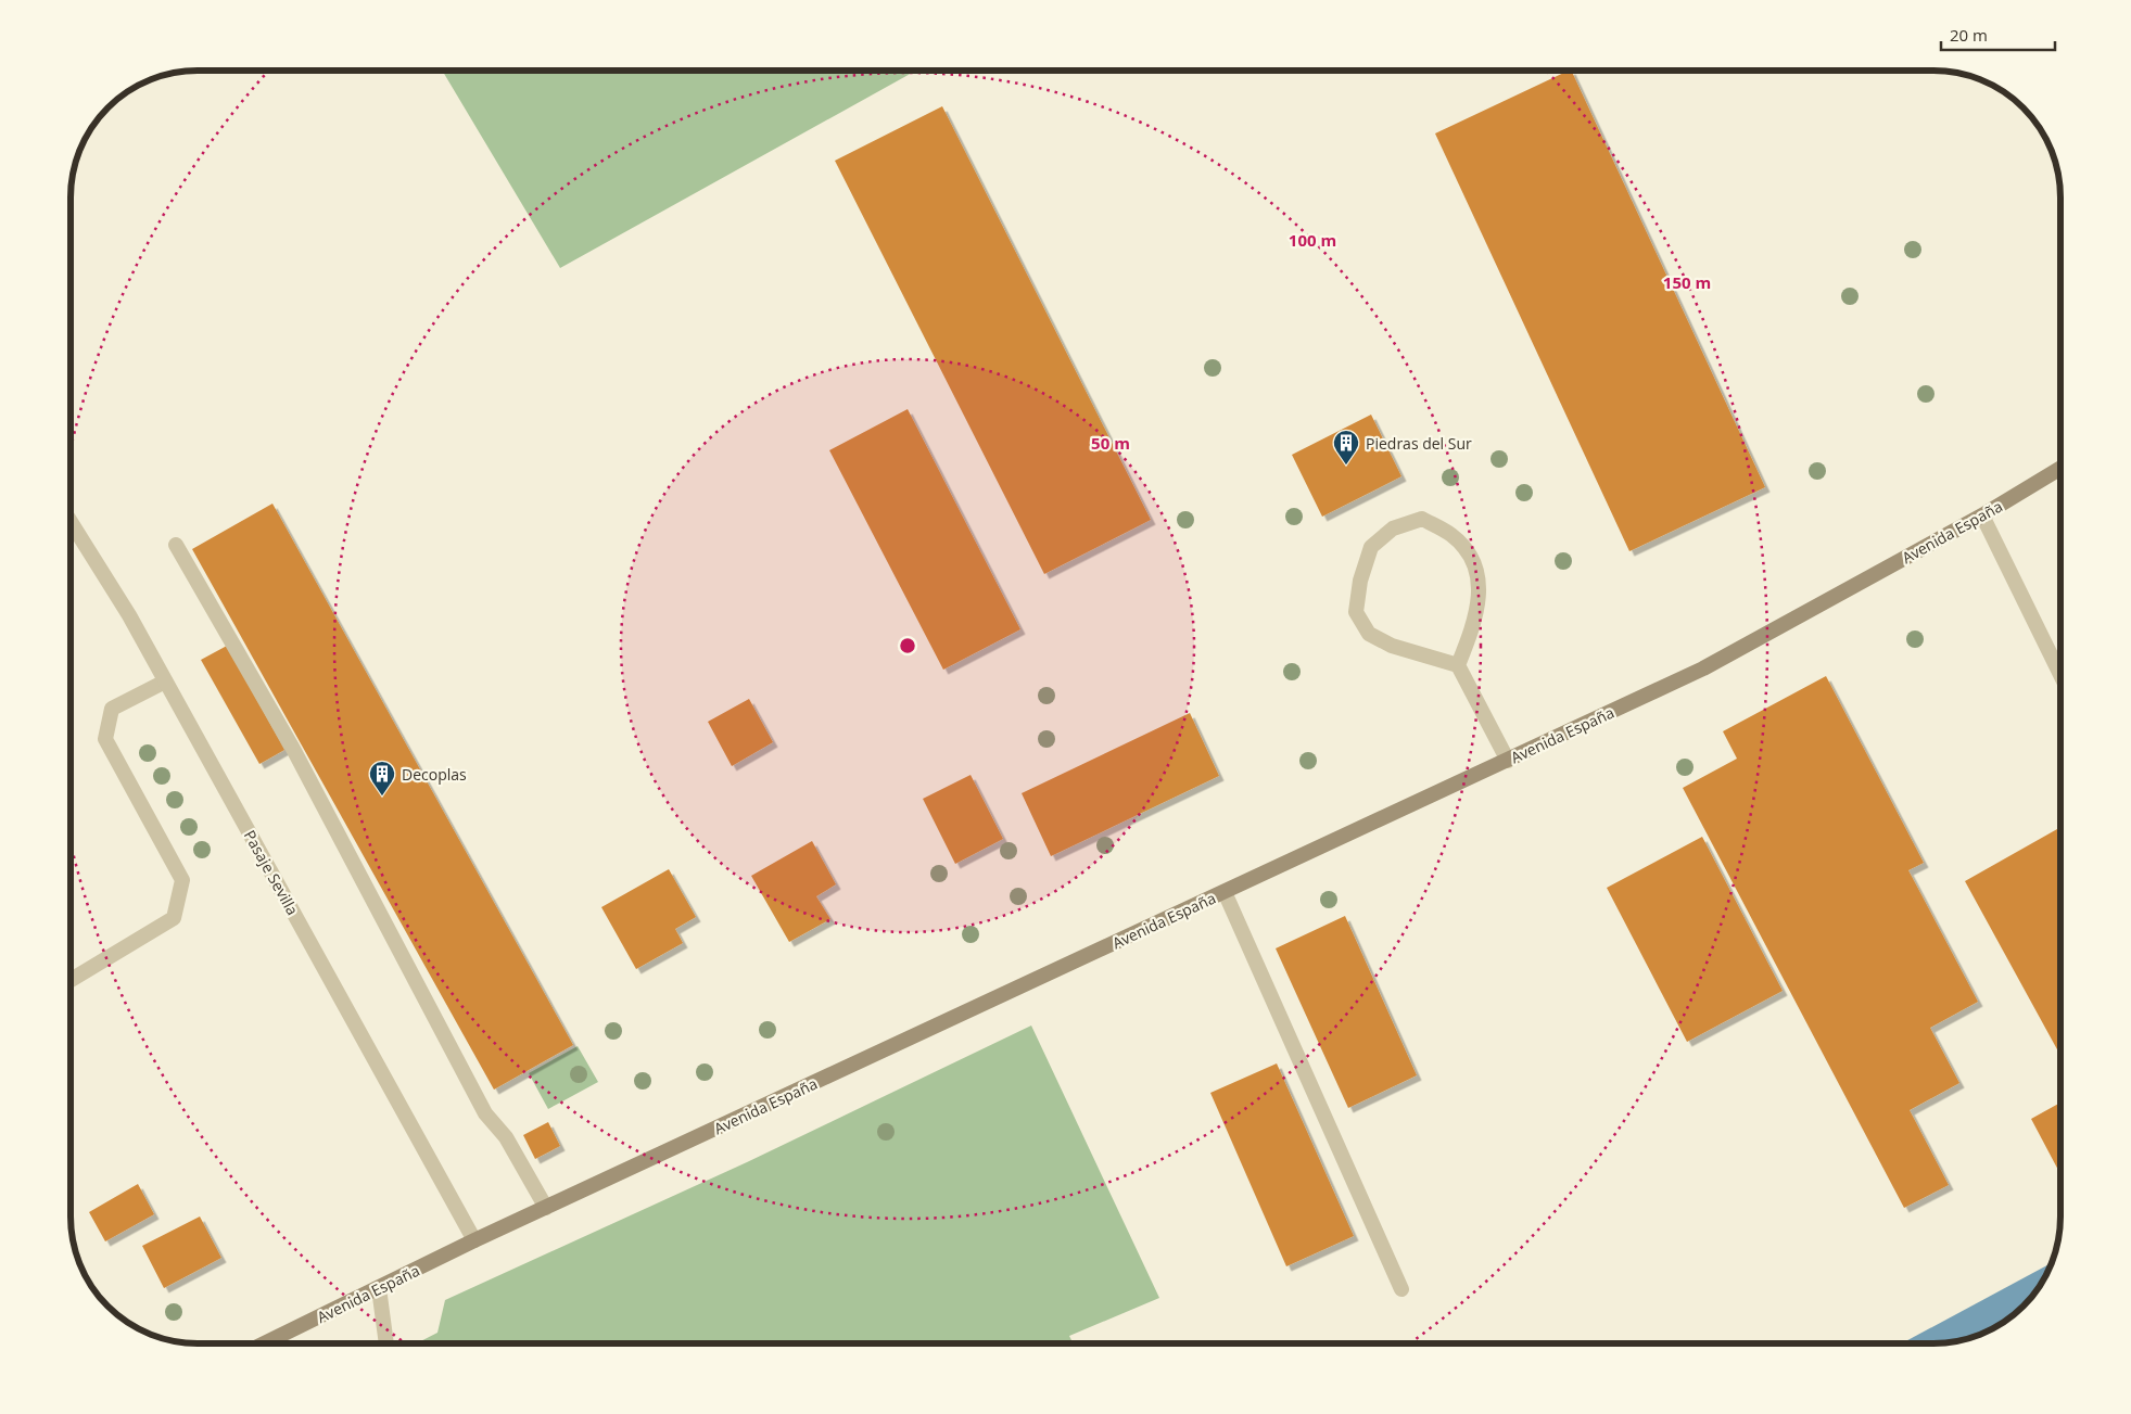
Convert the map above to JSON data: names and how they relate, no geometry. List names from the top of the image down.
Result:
{
  "streets": {
    "main road": ["Avenida España"],
    "street": ["Pasaje Sevilla"]
  },
  "crossings": [
    ["Avenida España", "Pasaje Sevilla"]
  ],
  "places": {
    "building": ["Piedras del Sur", "Decoplas"]
  },
  "scale_bar": "20 m",
  "rings": ["100 m", "150 m", "50 m"]
}
